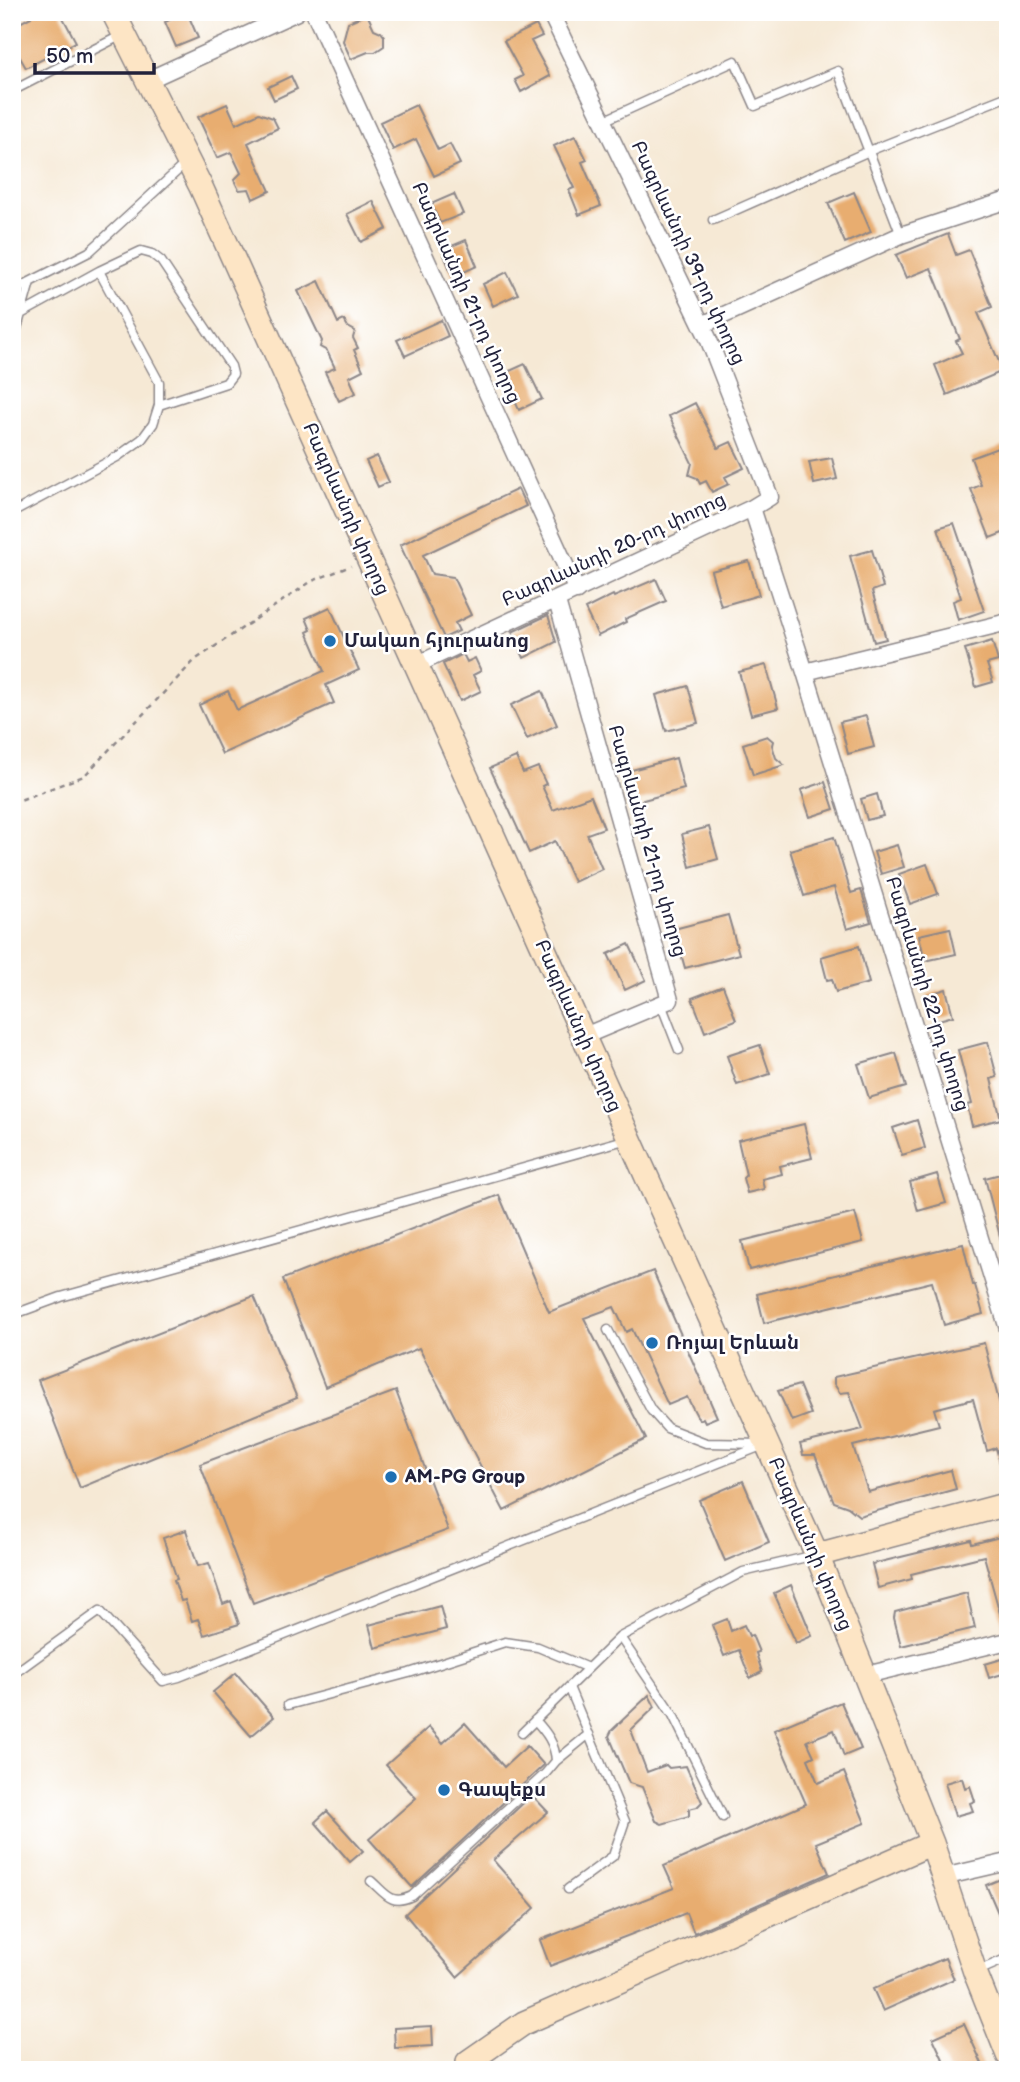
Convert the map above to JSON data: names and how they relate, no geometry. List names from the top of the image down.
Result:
{
  "streets": {
    "main road": ["Բագրևանդի փողոց"],
    "street": [
      "Բագրևանդի 39-րդ փողոց",
      "Բագրևանդի 21-րդ փողոց",
      "Բագրևանդի 20-րդ փողոց",
      "Բագրևանդի 22-րդ փողոց"
    ]
  },
  "crossings": [
    ["Բագրևանդի 39-րդ փողոց", "Բագրևանդի 20-րդ փողոց"],
    ["Բագրևանդի 21-րդ փողոց", "Բագրևանդի 20-րդ փողոց"],
    ["Բագրևանդի փողոց", "Բագրևանդի 20-րդ փողոց"],
    ["Բագրևանդի 20-րդ փողոց", "Բագրևանդի 22-րդ փողոց"]
  ],
  "places": [
    "Մակաո հյուրանոց",
    "Ռոյալ Երևան",
    "AM-PG Group",
    "Գապեքս"
  ],
  "scale_bar": "50 m"
}
